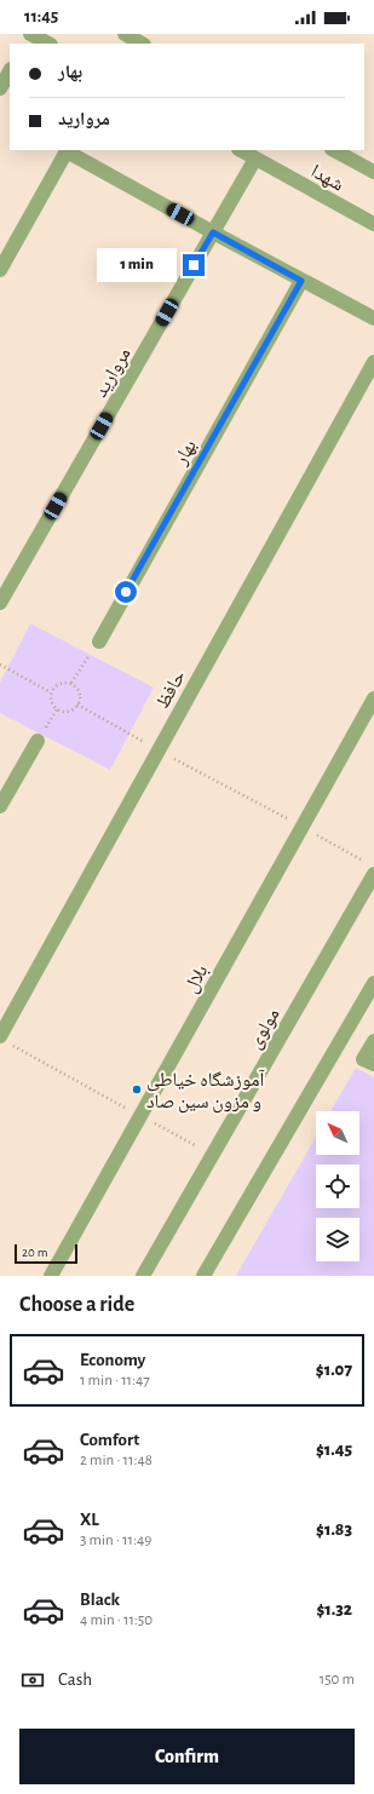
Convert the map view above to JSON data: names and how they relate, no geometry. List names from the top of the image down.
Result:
{
  "streets": {
    "street": [
      "شهدا",
      "مروارید",
      "بهار",
      "حافظ",
      "بلال",
      "مولوی"
    ]
  },
  "crossings": [
    ["شهدا", "مروارید"]
  ],
  "places": ["آموزشگاه خیاطی و مزون سین صاد"],
  "scale_bar": "20 m",
  "north": "top left",
  "page": {
    "status": "11:45",
    "banner": ["بهار", "مروارید"],
    "bubble": "1 min",
    "scale": "20 m",
    "heading": "Choose a ride",
    "list": [
      {
        "name": "Economy",
        "note": "1 min · 11:47",
        "value": "$1.07"
      },
      {
        "name": "Comfort",
        "note": "2 min · 11:48",
        "value": "$1.45"
      },
      {
        "name": "XL",
        "note": "3 min · 11:49",
        "value": "$1.83"
      },
      {
        "name": "Black",
        "note": "4 min · 11:50",
        "value": "$1.32"
      }
    ],
    "pay": ["Cash", "150 m"],
    "buttons": "Confirm"
  }
}
